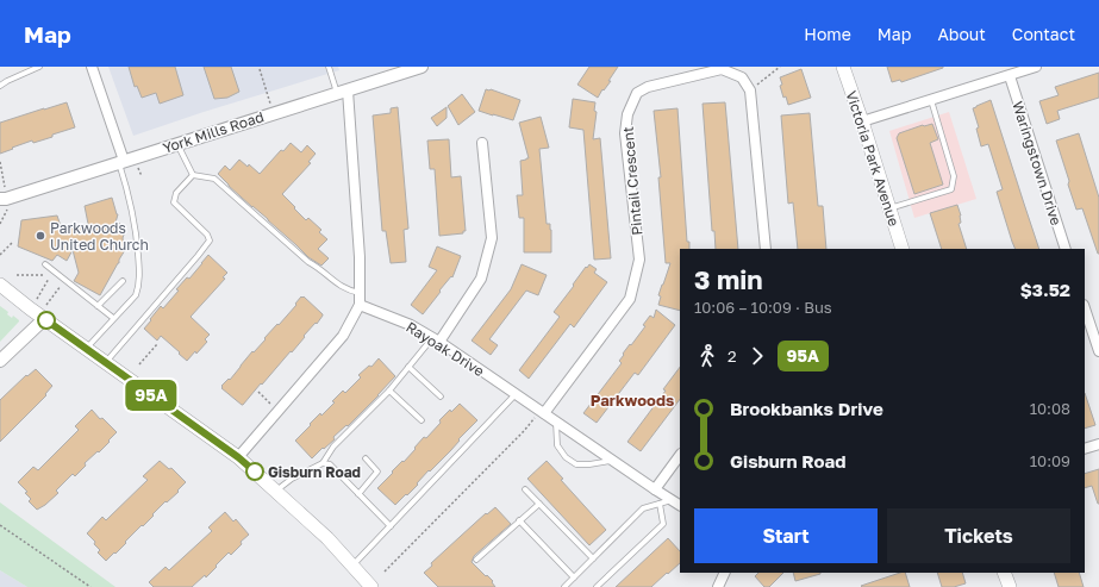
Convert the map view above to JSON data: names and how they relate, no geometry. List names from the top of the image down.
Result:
{
  "streets": {
    "main road": ["Victoria Park Avenue"],
    "street": [
      "York Mills Road",
      "Waringstown Drive",
      "Pintail Crescent",
      "Rayoak Drive"
    ]
  },
  "crossings": [
    ["Pintail Crescent", "Rayoak Drive"]
  ],
  "districts": ["Parkwoods"],
  "places": ["Parkwoods United Church", "Gisburn Road"],
  "lines": ["bus line 95A"],
  "page": {
    "header": "Map",
    "nav": [
      "Home",
      "Map",
      "About",
      "Contact"
    ],
    "on_map": "95A",
    "heading": ["3 min", "10:06 – 10:09 · Bus", "$3.52"],
    "legs": ["2", "95A"],
    "list": [
      {
        "name": "Brookbanks Drive",
        "value": "10:08"
      },
      {
        "name": "Gisburn Road",
        "value": "10:09"
      }
    ],
    "buttons": ["Start", "Tickets"]
  }
}
